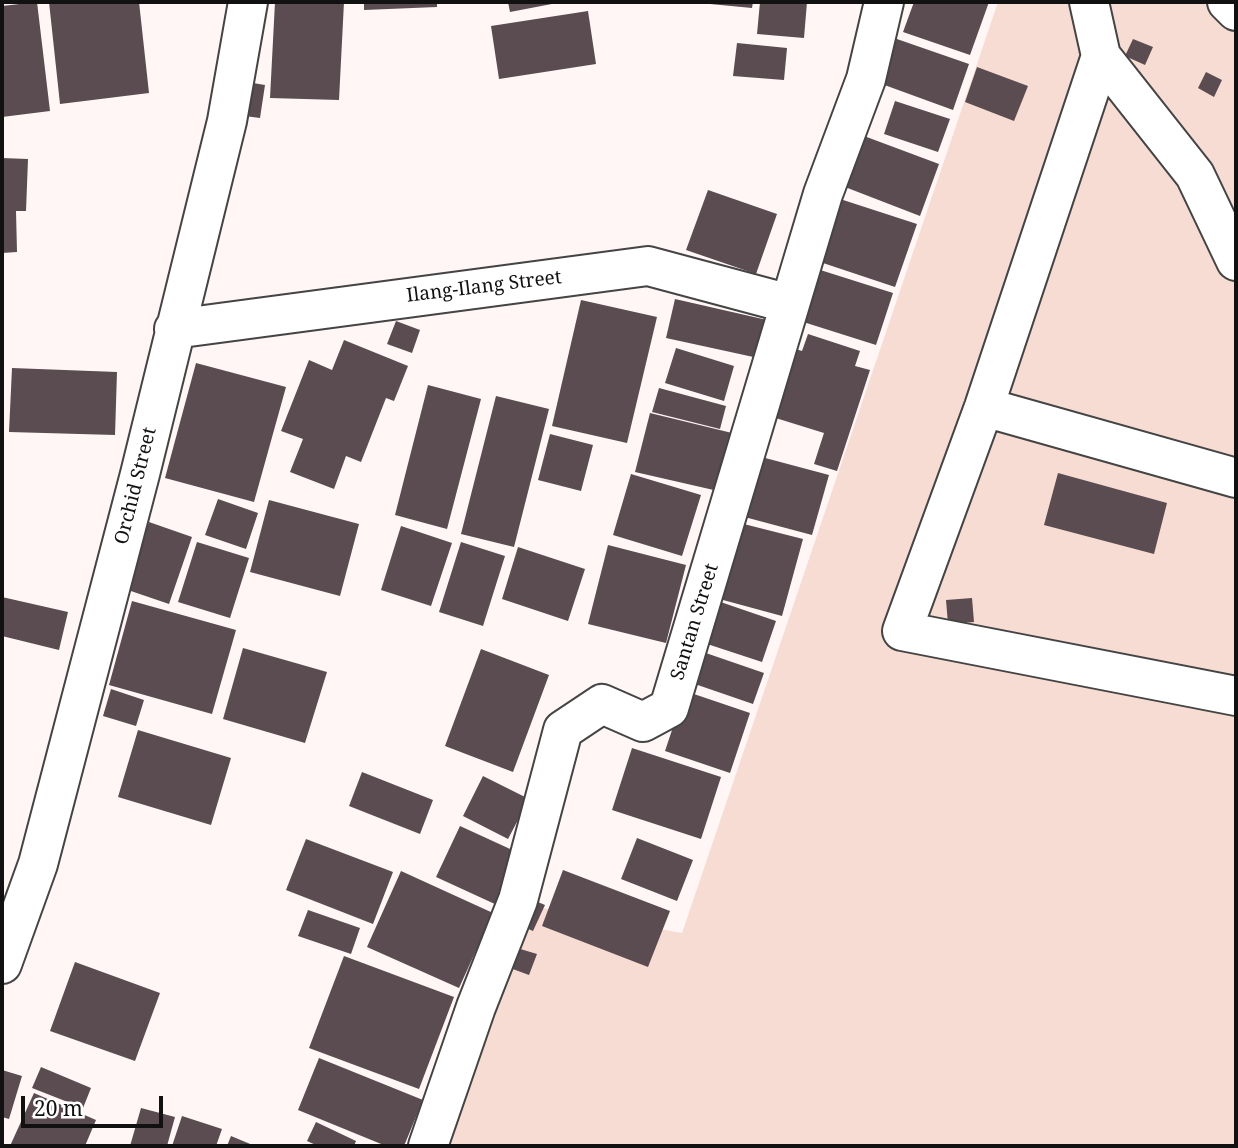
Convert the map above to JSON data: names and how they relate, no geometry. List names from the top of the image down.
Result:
{
  "streets": {
    "street": ["Ilang-Ilang Street", "Orchid Street", "Santan Street"]
  },
  "crossings": [
    ["Ilang-Ilang Street", "Orchid Street"],
    ["Ilang-Ilang Street", "Santan Street"]
  ],
  "scale_bar": "20 m"
}
